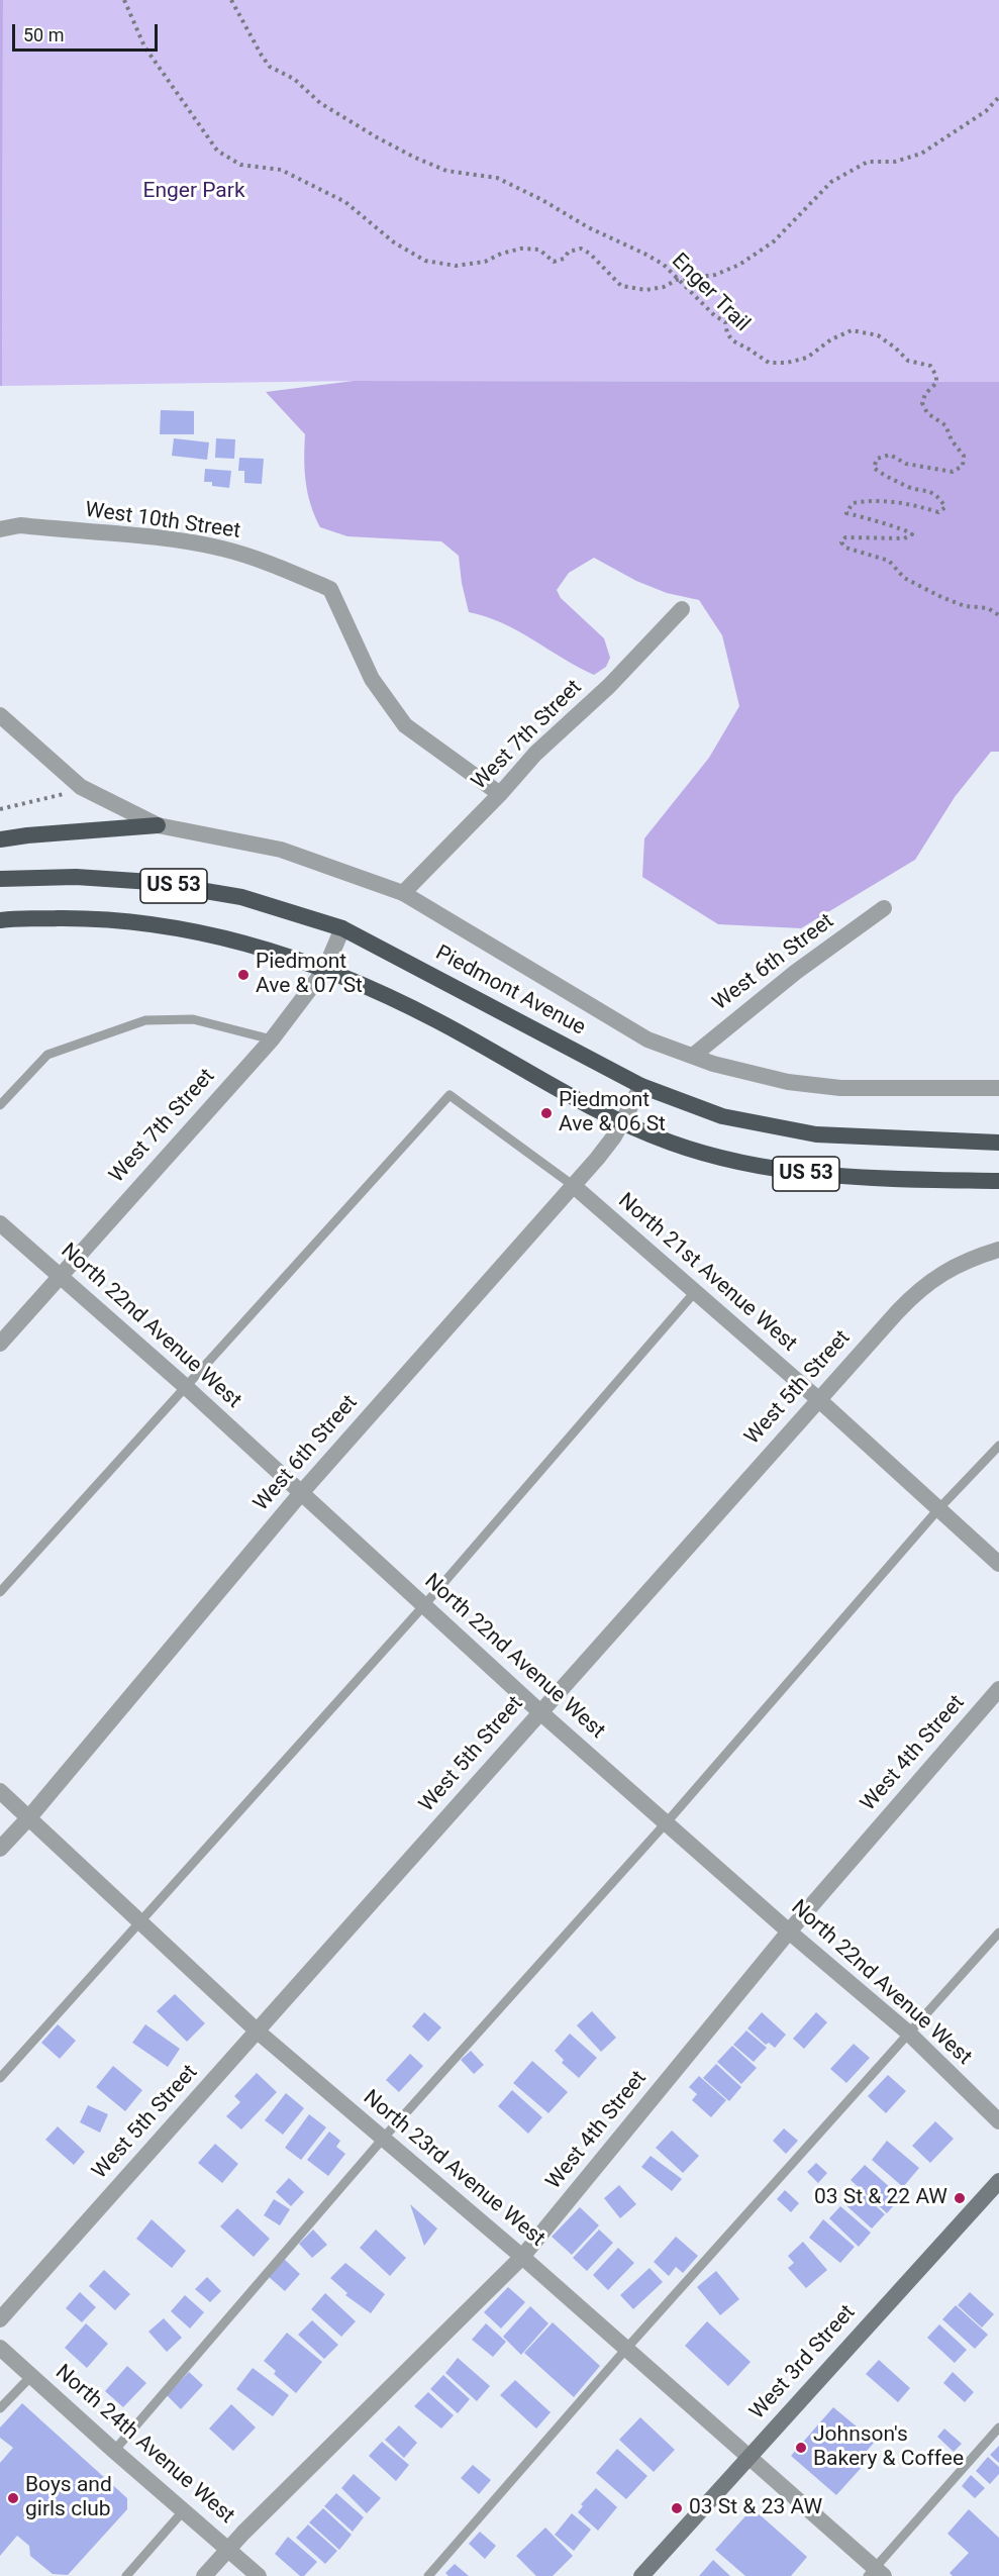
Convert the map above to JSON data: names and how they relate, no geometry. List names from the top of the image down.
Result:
{
  "streets": {
    "highway": ["US 53", "Piedmont Avenue"],
    "main road": ["West 3rd Street"],
    "street": [
      "West 10th Street",
      "West 7th Street",
      "West 6th Street",
      "North 21st Avenue West",
      "North 22nd Avenue West",
      "West 5th Street",
      "West 4th Street",
      "North 23rd Avenue West",
      "North 24th Avenue West"
    ],
    "path": ["Enger Trail"]
  },
  "crossings": [
    ["West 10th Street", "West 7th Street"],
    ["West 7th Street", "US 53"],
    ["West 7th Street", "Piedmont Avenue"],
    ["West 7th Street", "North 22nd Avenue West"],
    ["US 53", "West 6th Street"],
    ["West 6th Street", "Piedmont Avenue"],
    ["West 6th Street", "North 21st Avenue West"],
    ["West 6th Street", "North 22nd Avenue West"],
    ["West 6th Street", "North 23rd Avenue West"],
    ["North 21st Avenue West", "West 5th Street"],
    ["North 22nd Avenue West", "West 5th Street"],
    ["North 22nd Avenue West", "West 4th Street"],
    ["West 5th Street", "North 23rd Avenue West"],
    ["West 4th Street", "North 23rd Avenue West"],
    ["West 4th Street", "North 24th Avenue West"],
    ["North 23rd Avenue West", "West 3rd Street"]
  ],
  "parks": ["Enger Park"],
  "places": [
    "Piedmont Ave & 07 St",
    "Piedmont Ave & 06 St",
    "03 St & 22 AW",
    "Johnson's Bakery & Coffee",
    "Boys and girls club",
    "03 St & 23 AW"
  ],
  "scale_bar": "50 m"
}
